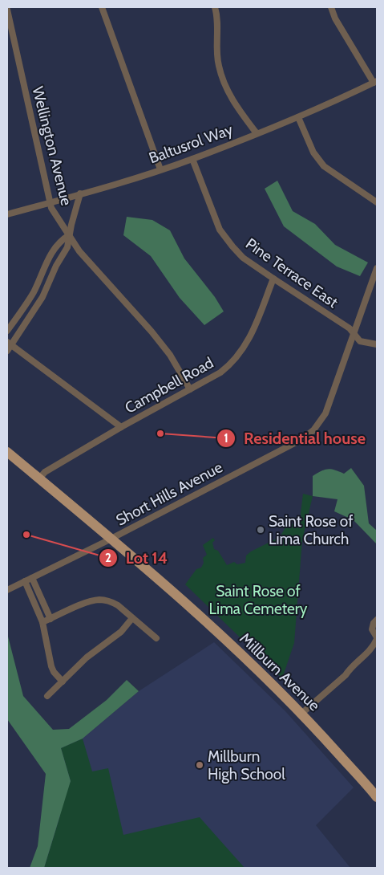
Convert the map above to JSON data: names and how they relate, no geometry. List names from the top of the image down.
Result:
{
  "streets": {
    "main road": ["Millburn Avenue"],
    "street": [
      "Baltusrol Way",
      "Wellington Avenue",
      "Pine Terrace East",
      "Campbell Road",
      "Short Hills Avenue"
    ]
  },
  "crossings": [
    ["Baltusrol Way", "Wellington Avenue"],
    ["Baltusrol Way", "Pine Terrace East"],
    ["Wellington Avenue", "Campbell Road"],
    ["Pine Terrace East", "Campbell Road"],
    ["Pine Terrace East", "Short Hills Avenue"],
    ["Campbell Road", "Millburn Avenue"],
    ["Short Hills Avenue", "Millburn Avenue"]
  ],
  "parks": ["Saint Rose of Lima Cemetery"],
  "places": [
    "Residential house",
    "Saint Rose of Lima Church",
    "Lot 14",
    "Millburn High School"
  ]
}
